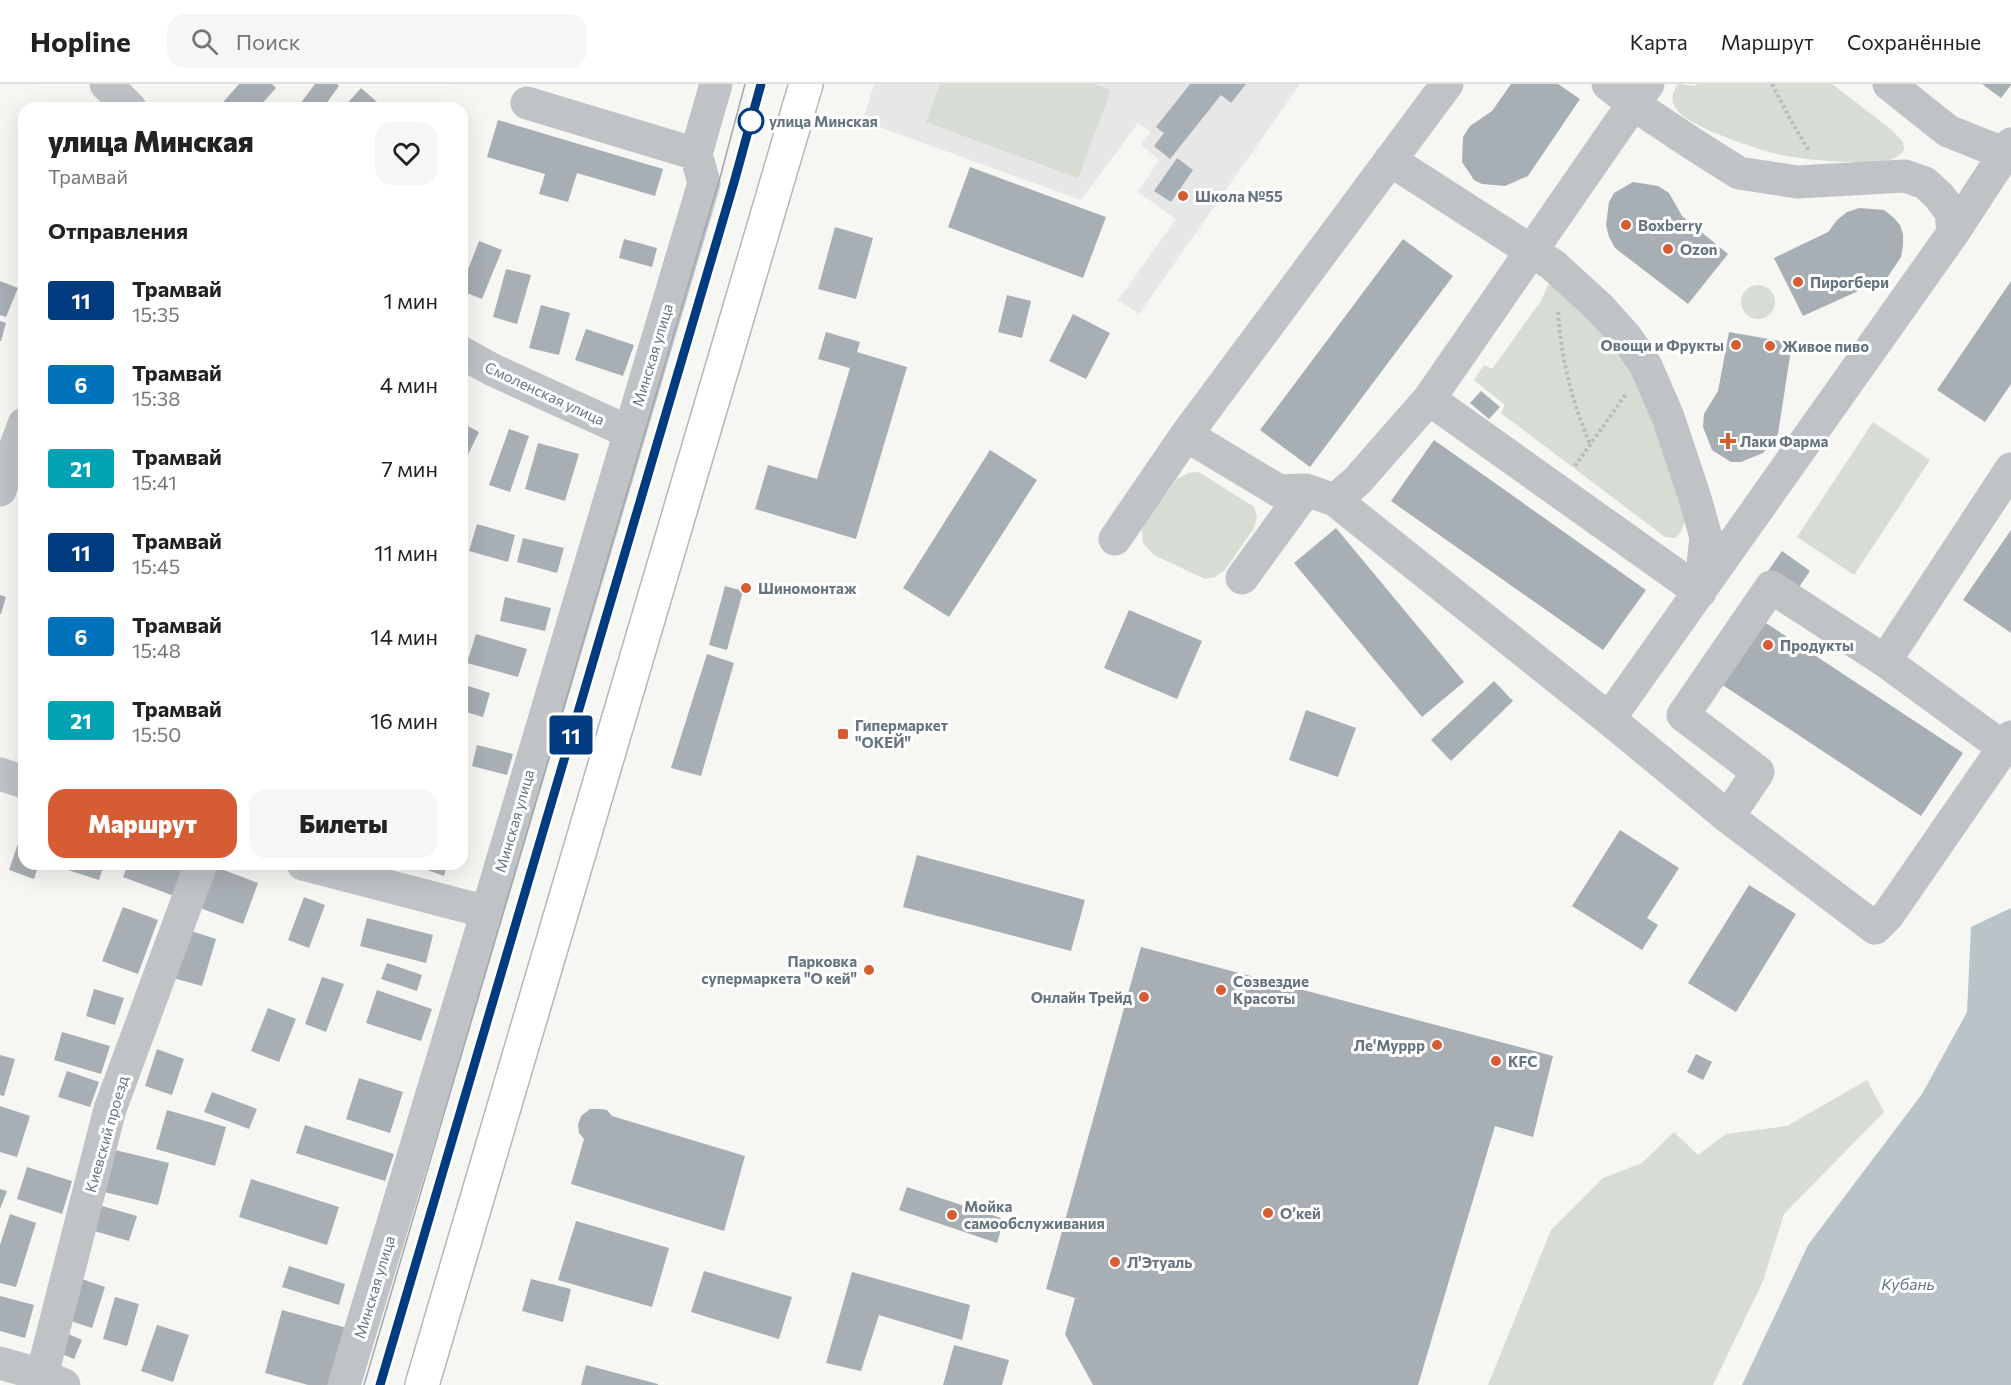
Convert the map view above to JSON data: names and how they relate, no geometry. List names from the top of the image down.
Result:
{
  "streets": {
    "street": ["Минская улица", "Смоленская улица", "Киевский проезд"]
  },
  "crossings": [
    ["Минская улица", "Смоленская улица"]
  ],
  "water": ["Кубань"],
  "places": {
    "other": [
      "улица Минская",
      "Школа №55",
      "Boxberry",
      "Ozon",
      "Пирогбери",
      "Овощи и Фрукты",
      "Живое пиво",
      "Шиномонтаж",
      "Продукты",
      "Парковка супермаркета \"О кей\"",
      "Созвездие Красоты",
      "Онлайн Трейд",
      "Ле'Муррр",
      "KFC",
      "О’кей",
      "Мойка самообслуживания",
      "Л'Этуаль"
    ],
    "health": ["Лаки Фарма"],
    "transit": ["Гипермаркет \"ОКЕЙ\""]
  },
  "lines": ["tram line 11"],
  "page": {
    "header": "Hopline",
    "search": "Поиск",
    "nav": ["Карта", "Маршрут", "Сохранённые"],
    "on_map": "11",
    "heading": [
      ["улица Минская", "Трамвай"],
      "Отправления"
    ],
    "list": [
      {
        "mark": "11",
        "name": "Трамвай",
        "note": "15:35",
        "value": "1 мин"
      },
      {
        "mark": "6",
        "name": "Трамвай",
        "note": "15:38",
        "value": "4 мин"
      },
      {
        "mark": "21",
        "name": "Трамвай",
        "note": "15:41",
        "value": "7 мин"
      },
      {
        "mark": "11",
        "name": "Трамвай",
        "note": "15:45",
        "value": "11 мин"
      },
      {
        "mark": "6",
        "name": "Трамвай",
        "note": "15:48",
        "value": "14 мин"
      },
      {
        "mark": "21",
        "name": "Трамвай",
        "note": "15:50",
        "value": "16 мин"
      }
    ],
    "buttons": ["Маршрут", "Билеты"]
  }
}
